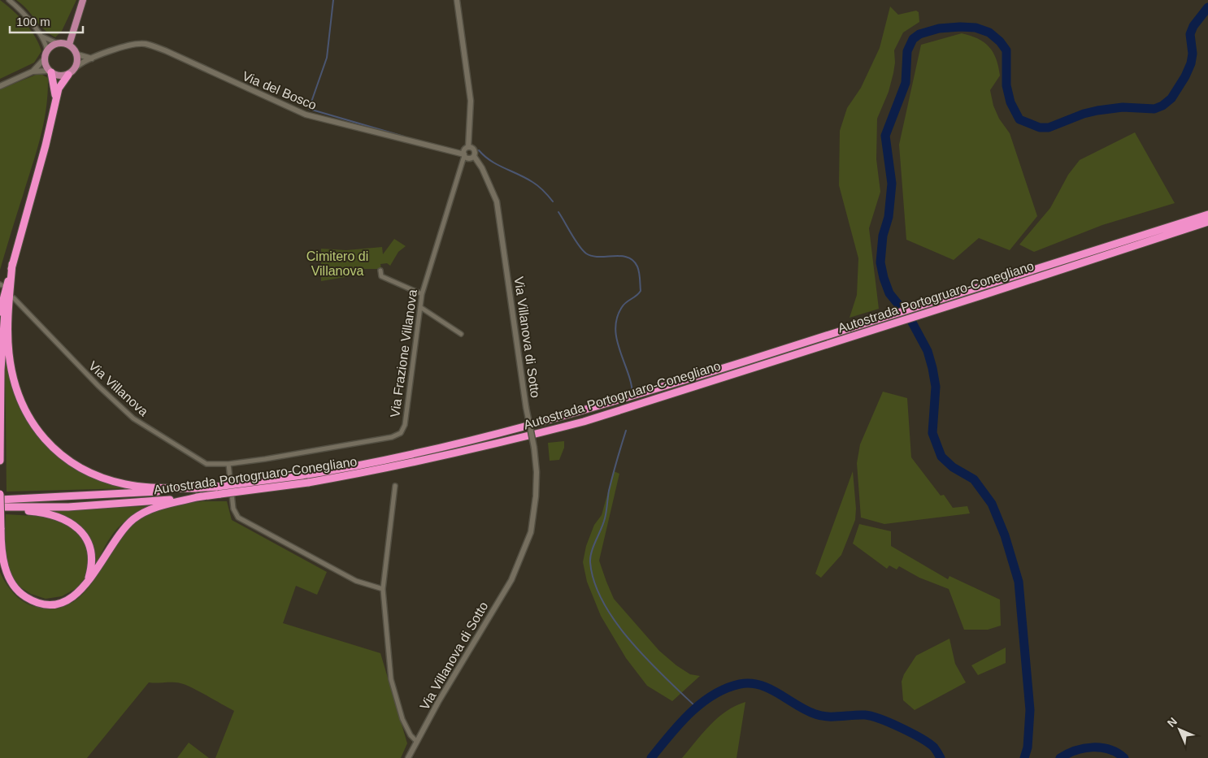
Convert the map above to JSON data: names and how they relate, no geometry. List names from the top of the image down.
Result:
{
  "streets": {
    "highway": ["Autostrada Portogruaro-Conegliano"],
    "street": [
      "Via del Bosco",
      "Via Villanova di Sotto",
      "Via Frazione Villanova",
      "Via Villanova"
    ]
  },
  "crossings": [
    ["Via del Bosco", "Via Villanova di Sotto"],
    ["Via del Bosco", "Via Frazione Villanova"],
    ["Via Villanova di Sotto", "Via Frazione Villanova"],
    ["Via Frazione Villanova", "Via Villanova"]
  ],
  "parks": ["Cimitero di Villanova"],
  "scale_bar": "100 m",
  "north": "top left"
}
